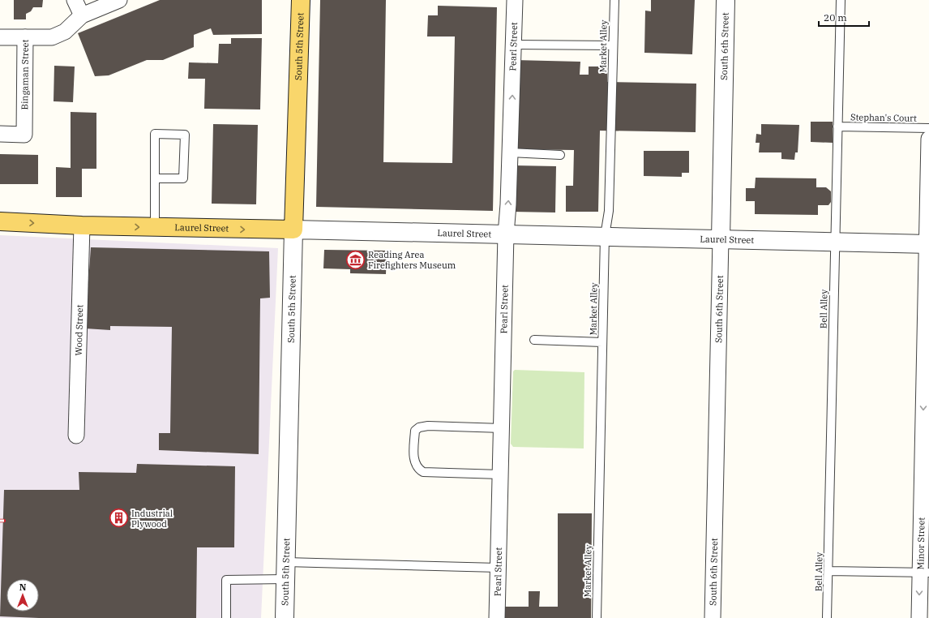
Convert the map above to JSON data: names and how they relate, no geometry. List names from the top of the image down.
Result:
{
  "streets": {
    "main road": ["South 5th Street", "Laurel Street"],
    "street": [
      "Pearl Street",
      "South 6th Street",
      "Bingaman Street",
      "Wood Street",
      "Minor Street"
    ],
    "lane": ["Market Alley", "Stephan's Court", "Bell Alley"]
  },
  "crossings": [
    ["South 5th Street", "Laurel Street"],
    ["Pearl Street", "Laurel Street"],
    ["Market Alley", "Laurel Street"],
    ["South 6th Street", "Laurel Street"],
    ["Stephan's Court", "Bell Alley"],
    ["Laurel Street", "Bell Alley"],
    ["Laurel Street", "Wood Street"],
    ["Laurel Street", "Minor Street"]
  ],
  "one_way": ["Minor Street"],
  "places": {
    "museum": ["Reading Area Firefighters Museum"],
    "building": ["Industrial Plywood"]
  },
  "scale_bar": "20 m",
  "north": "top"
}
